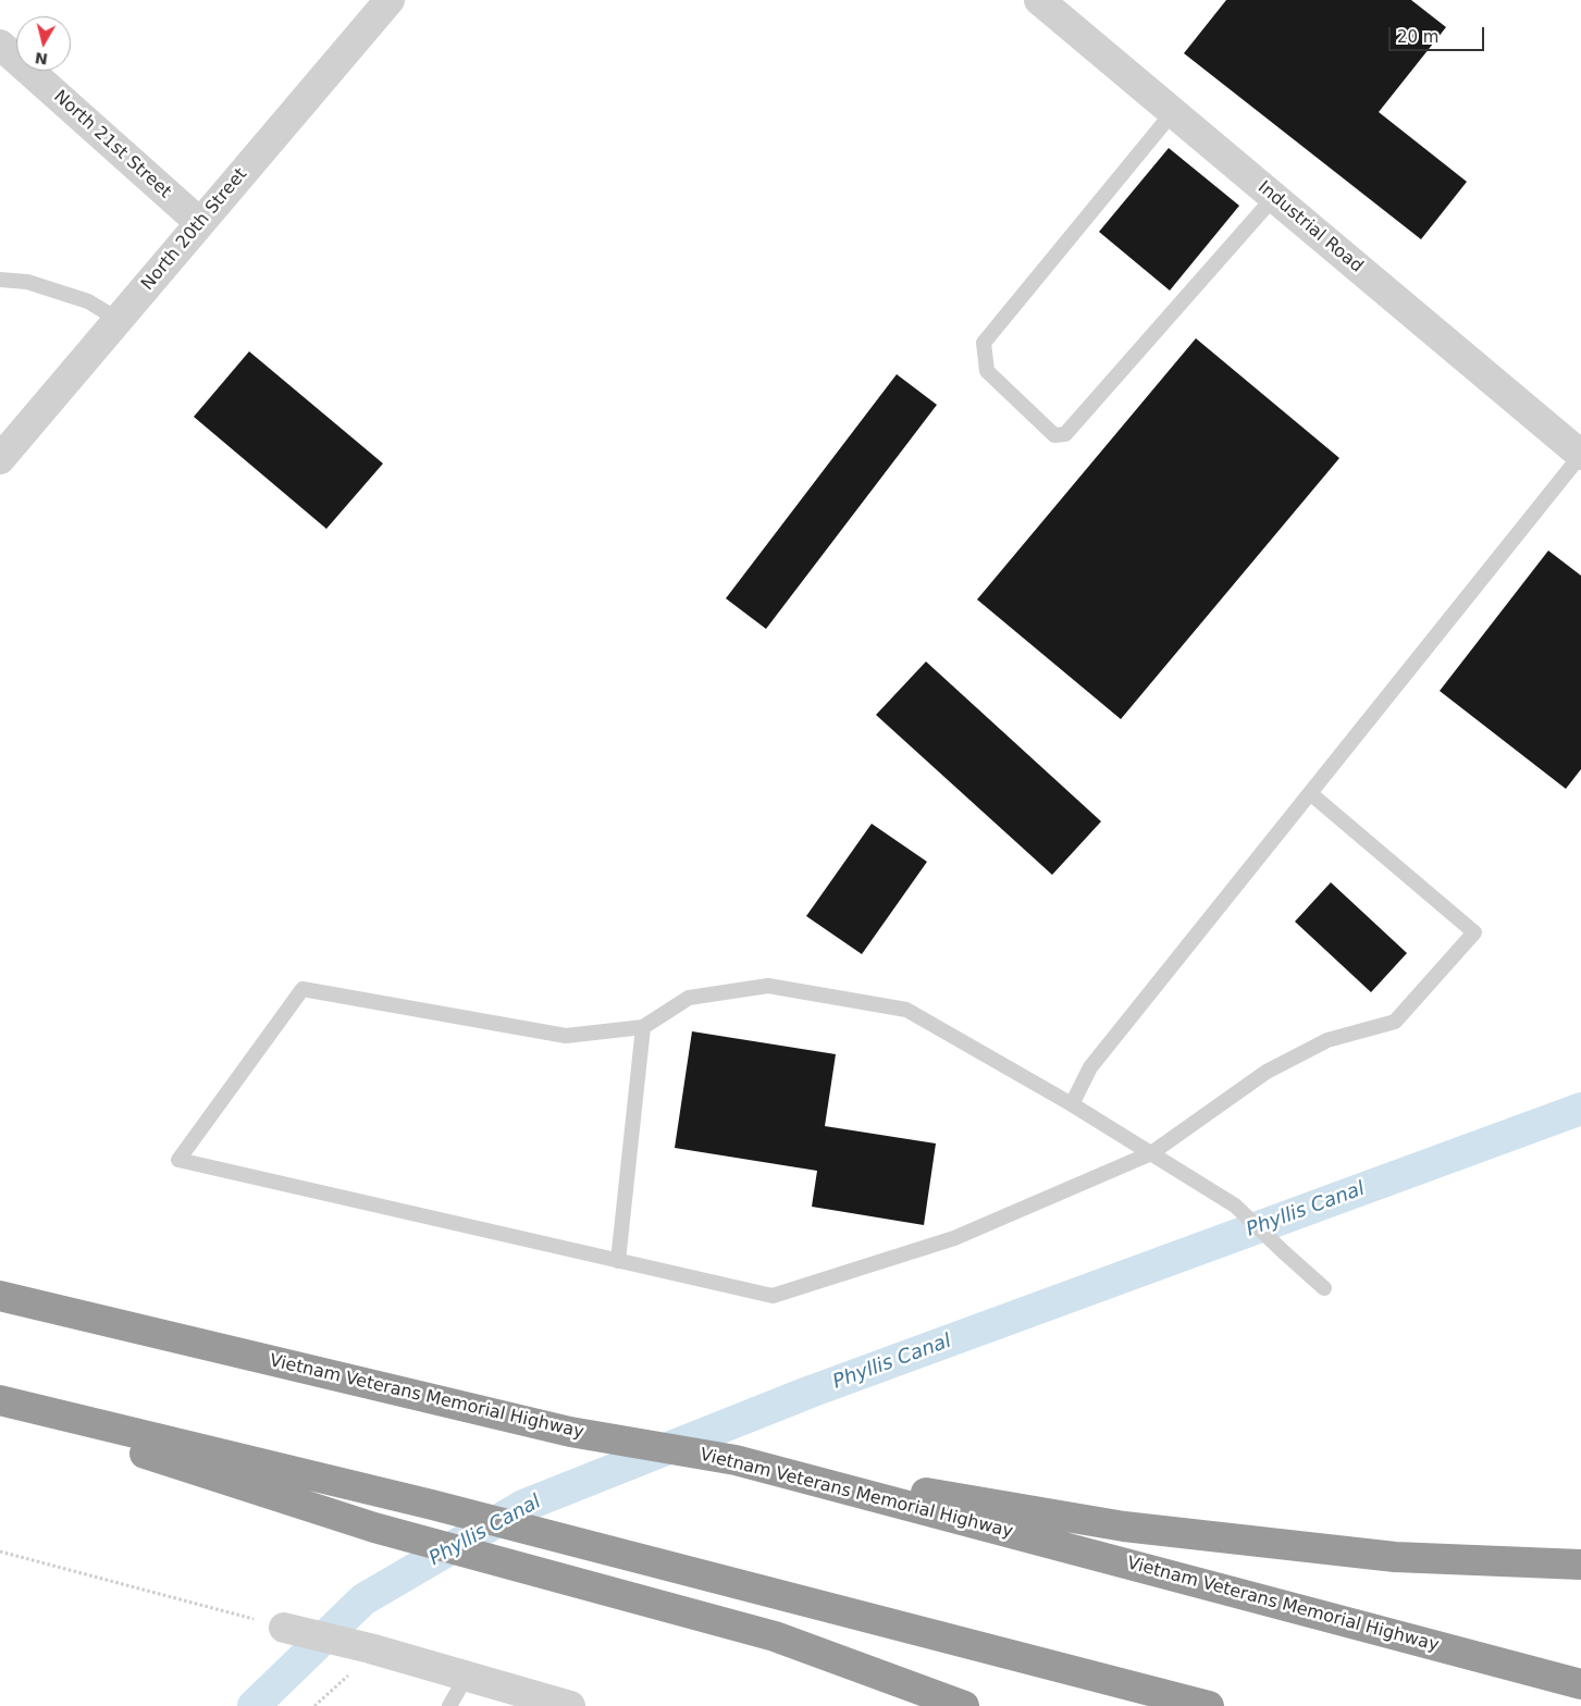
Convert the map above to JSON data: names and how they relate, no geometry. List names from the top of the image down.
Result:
{
  "streets": {
    "highway": ["Vietnam Veterans Memorial Highway"],
    "street": ["North 21st Street", "Industrial Road", "North 20th Street"]
  },
  "crossings": [
    ["North 21st Street", "North 20th Street"]
  ],
  "water": ["Phyllis Canal"],
  "scale_bar": "20 m",
  "north": "bottom"
}
